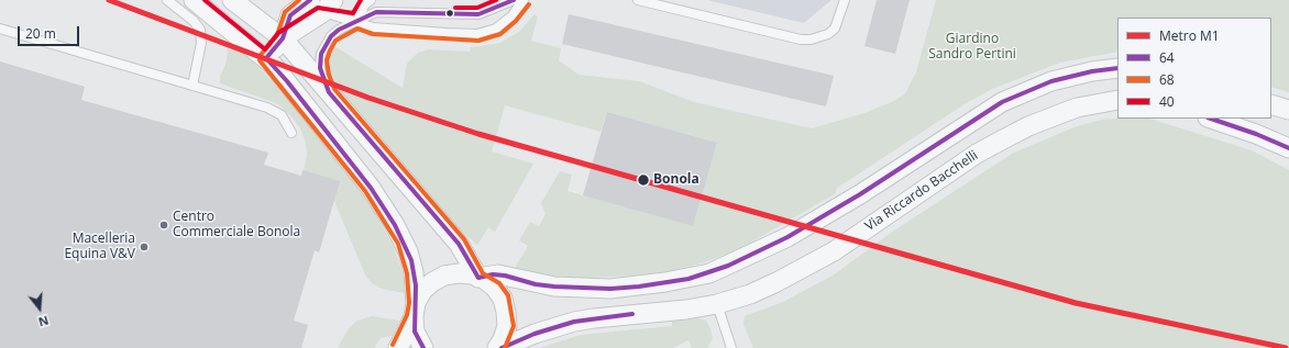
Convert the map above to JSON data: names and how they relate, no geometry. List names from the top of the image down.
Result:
{
  "streets": {
    "street": ["Via Riccardo Bacchelli"]
  },
  "parks": ["Giardino Sandro Pertini"],
  "places": ["Bonola", "Centro Commerciale Bonola", "Macelleria Equina V&V"],
  "lines": [
    "metro line M1",
    "transit line 64",
    "transit line 68",
    "transit line 40"
  ],
  "legend": [
    "Metro M1",
    "64",
    "68",
    "40"
  ],
  "scale_bar": "20 m",
  "north": "bottom"
}
